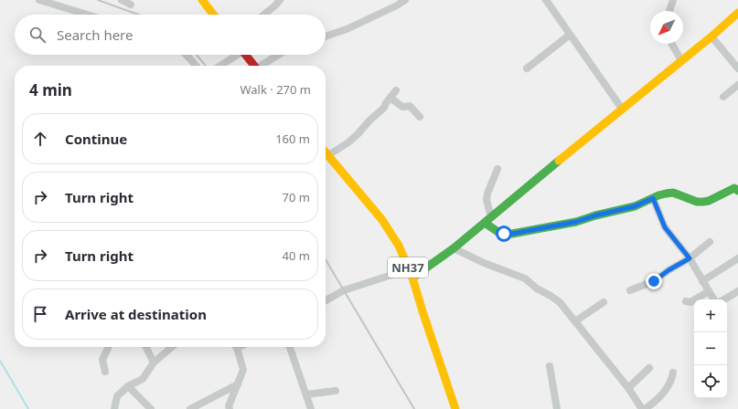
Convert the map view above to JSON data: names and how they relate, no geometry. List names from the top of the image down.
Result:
{
  "streets": {
    "main road": ["NH37"]
  },
  "north": "bottom left",
  "page": {
    "search": "Search here",
    "heading": ["4 min", "Walk · 270 m"],
    "list": [
      ["Continue", "160 m"],
      ["Turn right", "70 m"],
      ["Turn right", "40 m"],
      "Arrive at destination"
    ],
    "map_buttons": ["+", "−"]
  }
}
